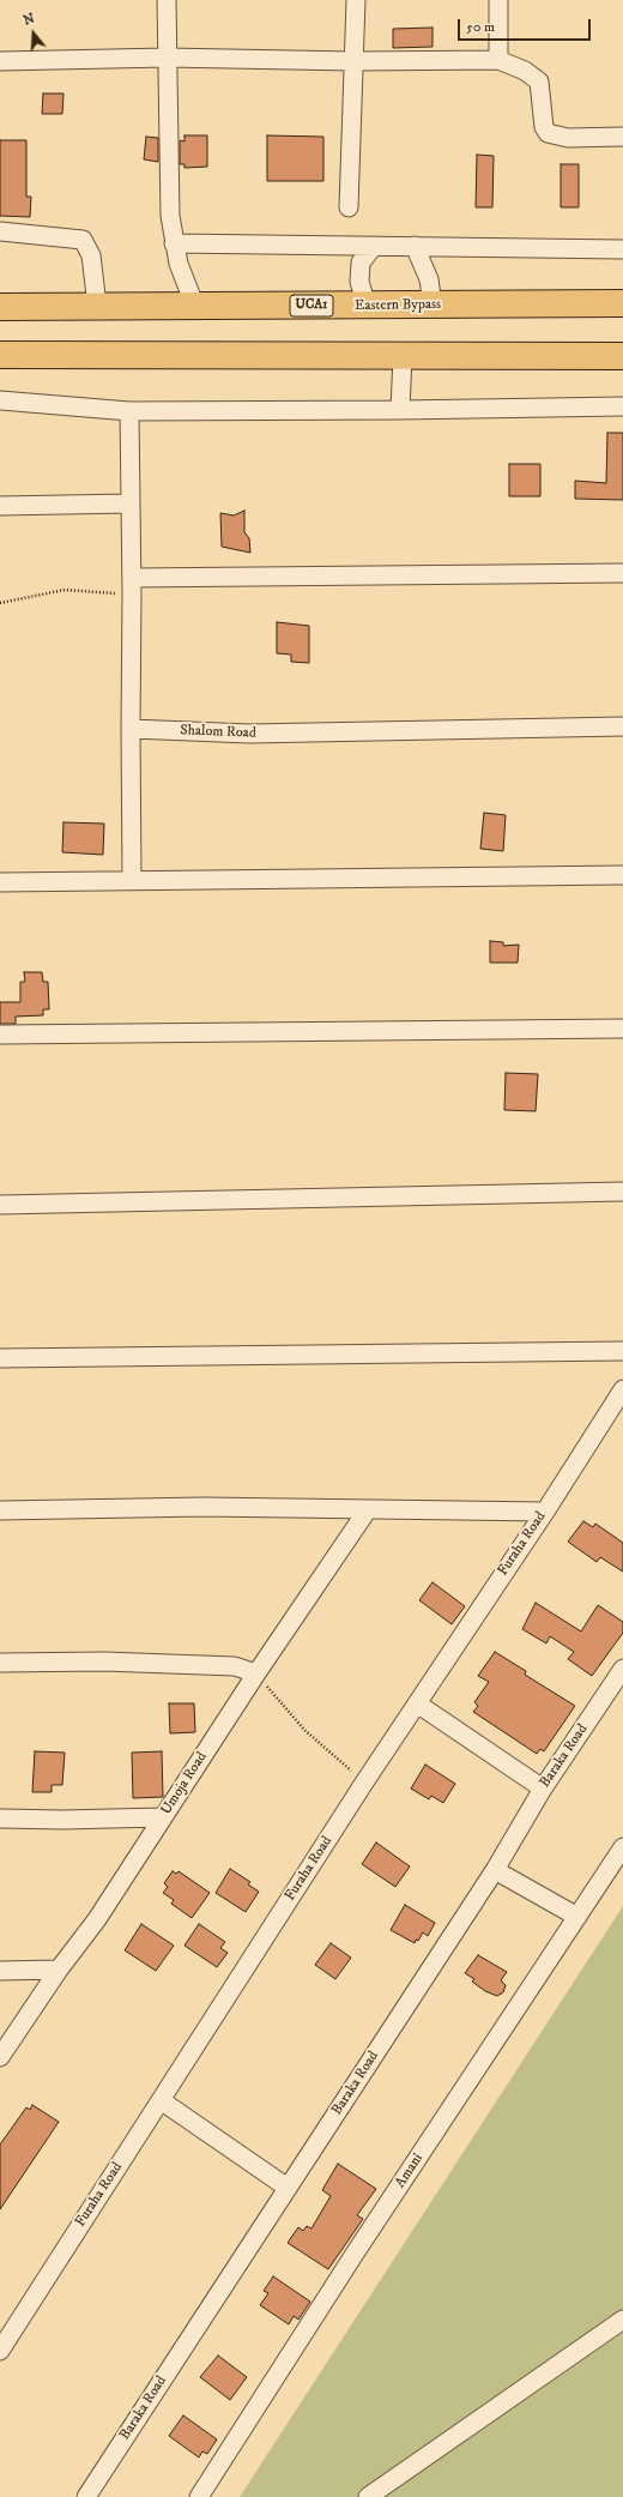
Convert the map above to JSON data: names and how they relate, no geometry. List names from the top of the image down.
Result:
{
  "streets": {
    "main road": ["UCA1", "Eastern Bypass"],
    "street": [
      "Shalom Road",
      "Furaha Road",
      "Baraka Road",
      "Umoja Road",
      "Amani"
    ]
  },
  "scale_bar": "50 m",
  "north": "top"
}
